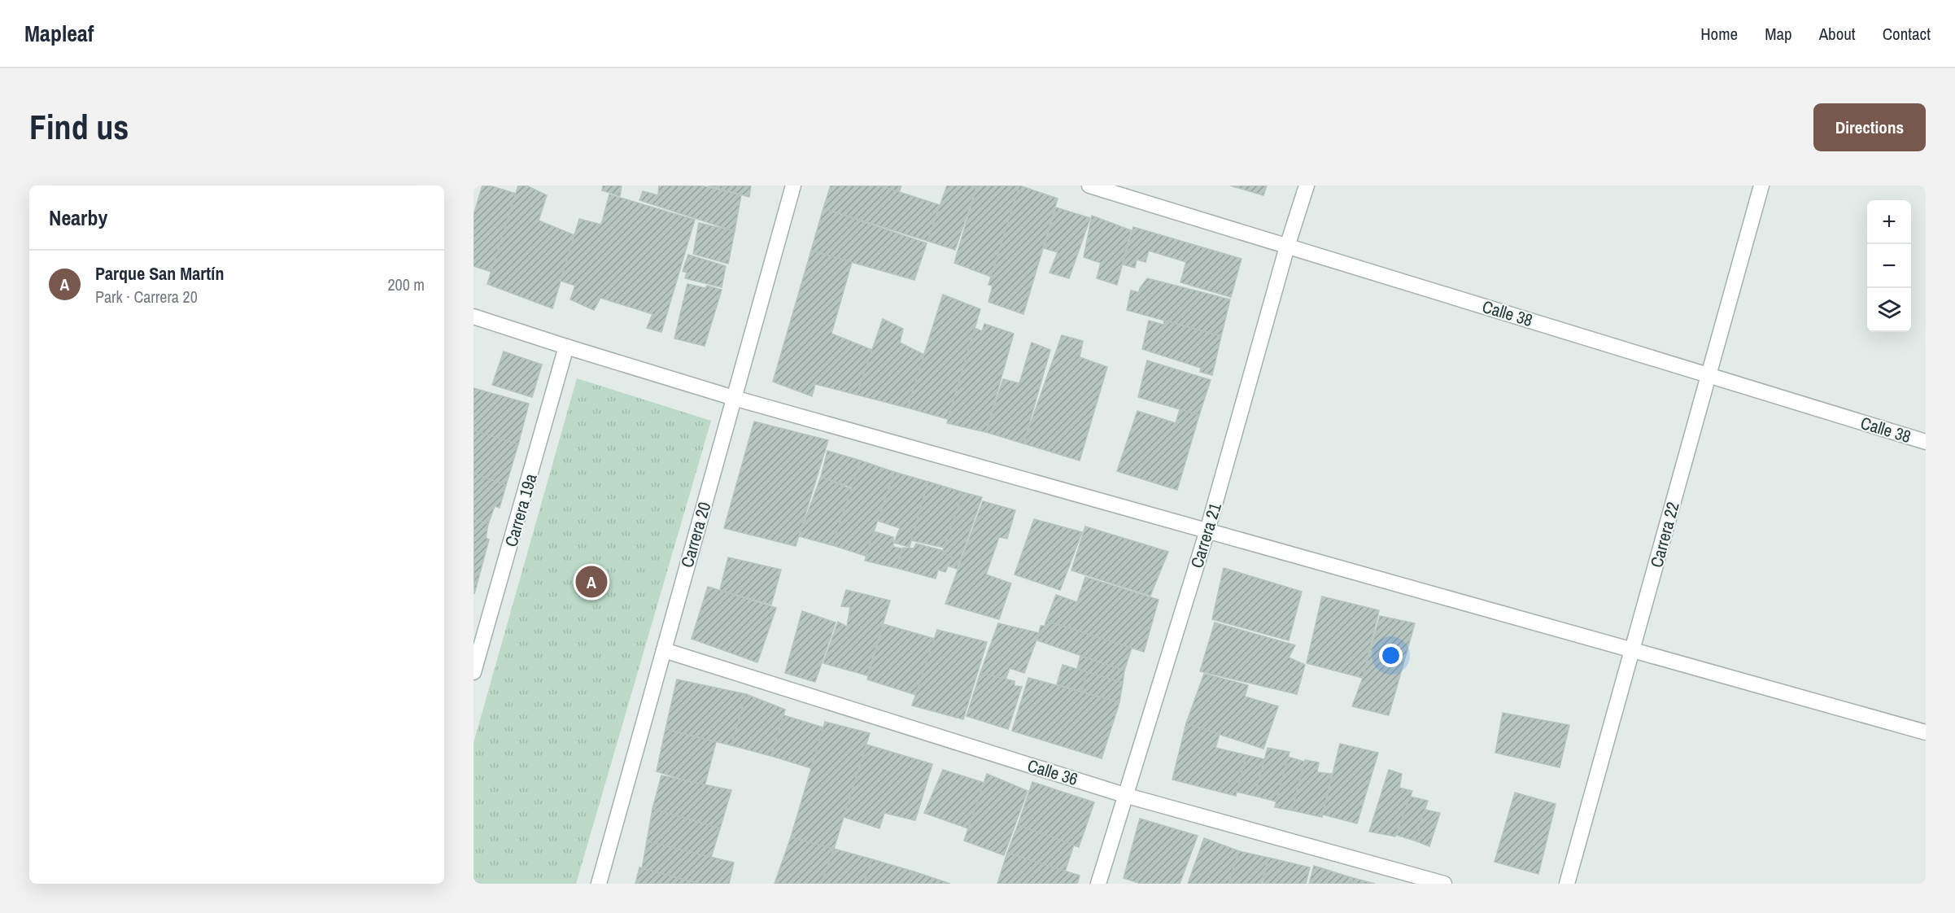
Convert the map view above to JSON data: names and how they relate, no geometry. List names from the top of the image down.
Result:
{
  "streets": {
    "street": [
      "Calle 38",
      "Carrera 19a",
      "Carrera 20",
      "Carrera 22",
      "Carrera 21",
      "Calle 36"
    ]
  },
  "crossings": [
    ["Calle 38", "Carrera 22"],
    ["Calle 38", "Carrera 21"],
    ["Carrera 20", "Calle 36"],
    ["Carrera 21", "Calle 36"]
  ],
  "page": {
    "header": "Mapleaf",
    "nav": [
      "Home",
      "Map",
      "About",
      "Contact"
    ],
    "buttons": "Directions",
    "title": "Find us",
    "heading": "Nearby",
    "map_buttons": ["+", "−"],
    "list": [
      {
        "mark": "A",
        "name": "Parque San Martín",
        "note": "Park · Carrera 20",
        "value": "200 m"
      }
    ],
    "pins": "A"
  }
}
